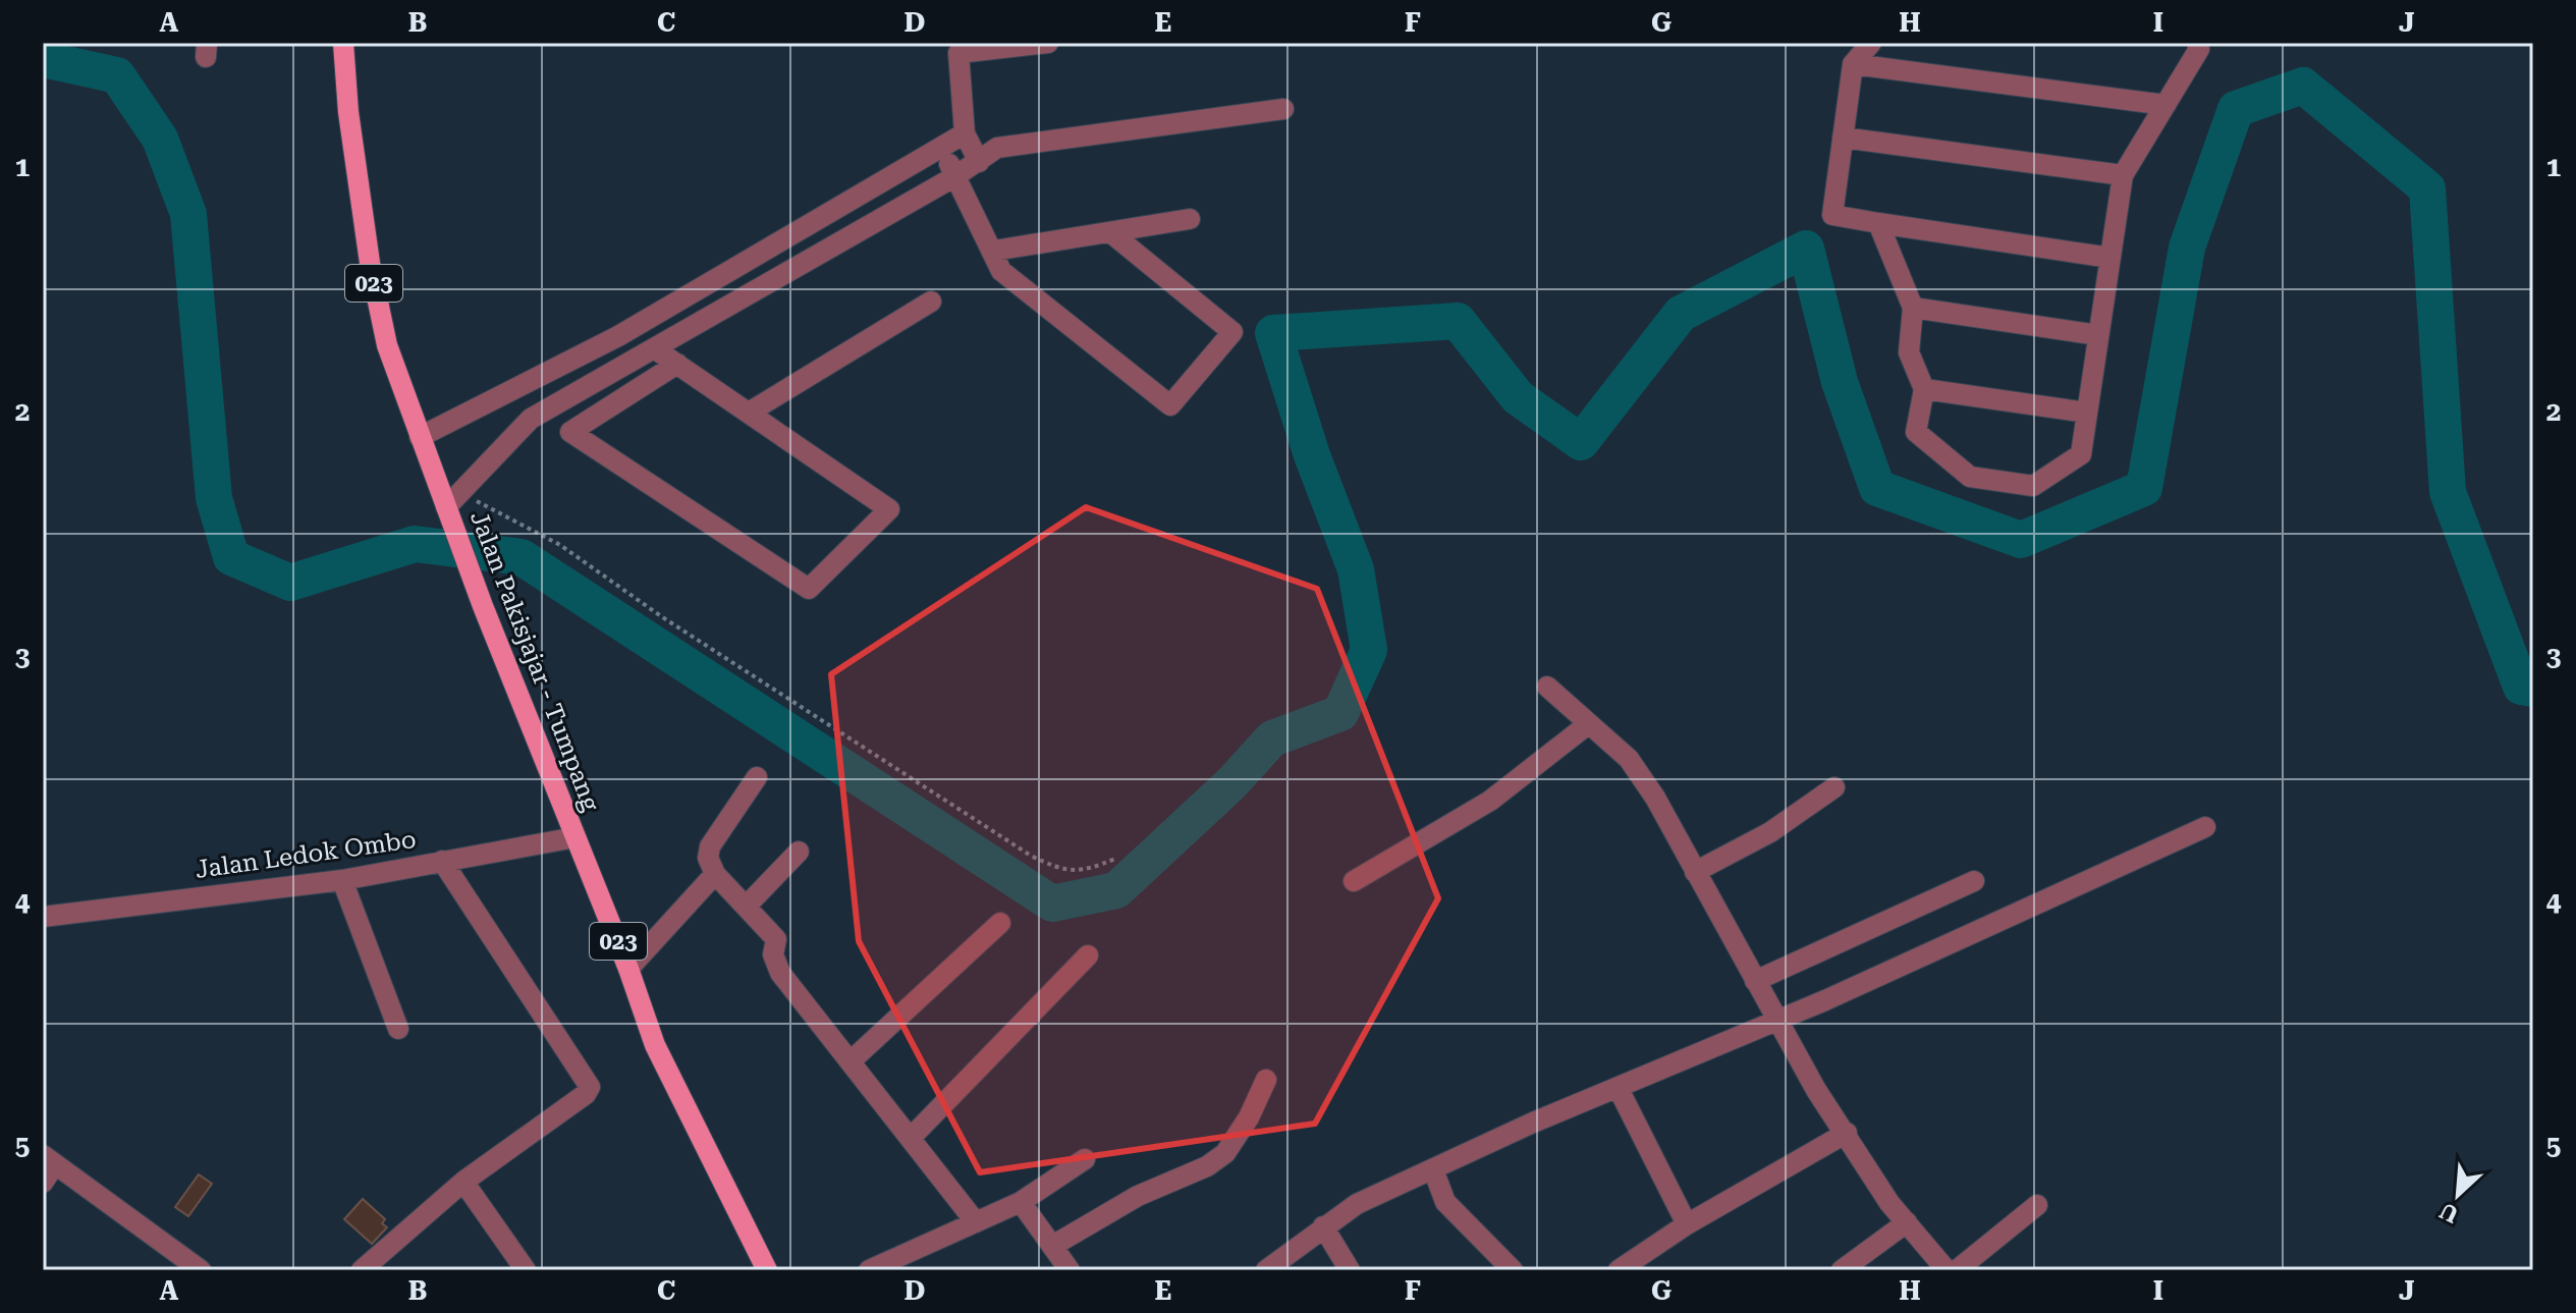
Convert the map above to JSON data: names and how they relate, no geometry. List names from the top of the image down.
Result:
{
  "streets": {
    "main road": ["023", "Jalan Pakisjajar - Tumpang"],
    "street": ["Jalan Ledok Ombo"]
  },
  "crossings": [
    ["Jalan Pakisjajar - Tumpang", "Jalan Ledok Ombo"]
  ],
  "north": "bottom left",
  "grid": {
    "columns": [
      "A",
      "B",
      "C",
      "D",
      "E",
      "F",
      "G",
      "H",
      "I",
      "J"
    ],
    "rows": [
      "1",
      "2",
      "3",
      "4",
      "5"
    ]
  }
}
